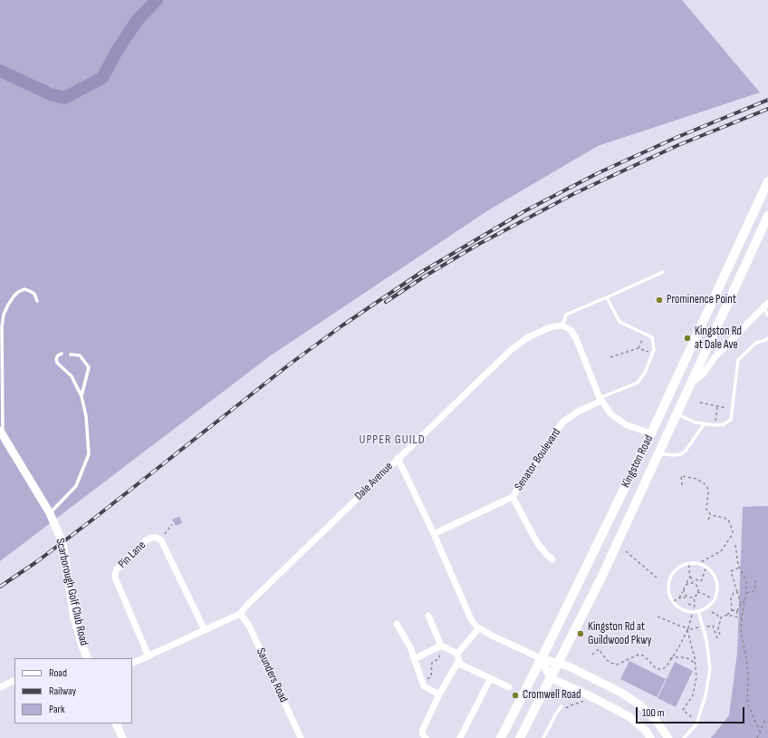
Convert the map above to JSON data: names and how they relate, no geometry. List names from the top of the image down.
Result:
{
  "streets": {
    "main road": ["Kingston Road"],
    "street": [
      "Senator Boulevard",
      "Dale Avenue",
      "Pin Lane",
      "Scarborough Golf Club Road",
      "Saunders Road"
    ]
  },
  "crossings": [
    ["Dale Avenue", "Pin Lane"],
    ["Dale Avenue", "Saunders Road"]
  ],
  "districts": ["UPPER GUILD"],
  "places": [
    "Prominence Point",
    "Kingston Rd at Dale Ave",
    "Kingston Rd at Guildwood Pkwy",
    "Cromwell Road"
  ],
  "legend": ["Road", "Railway", "Park"],
  "scale_bar": "100 m"
}
